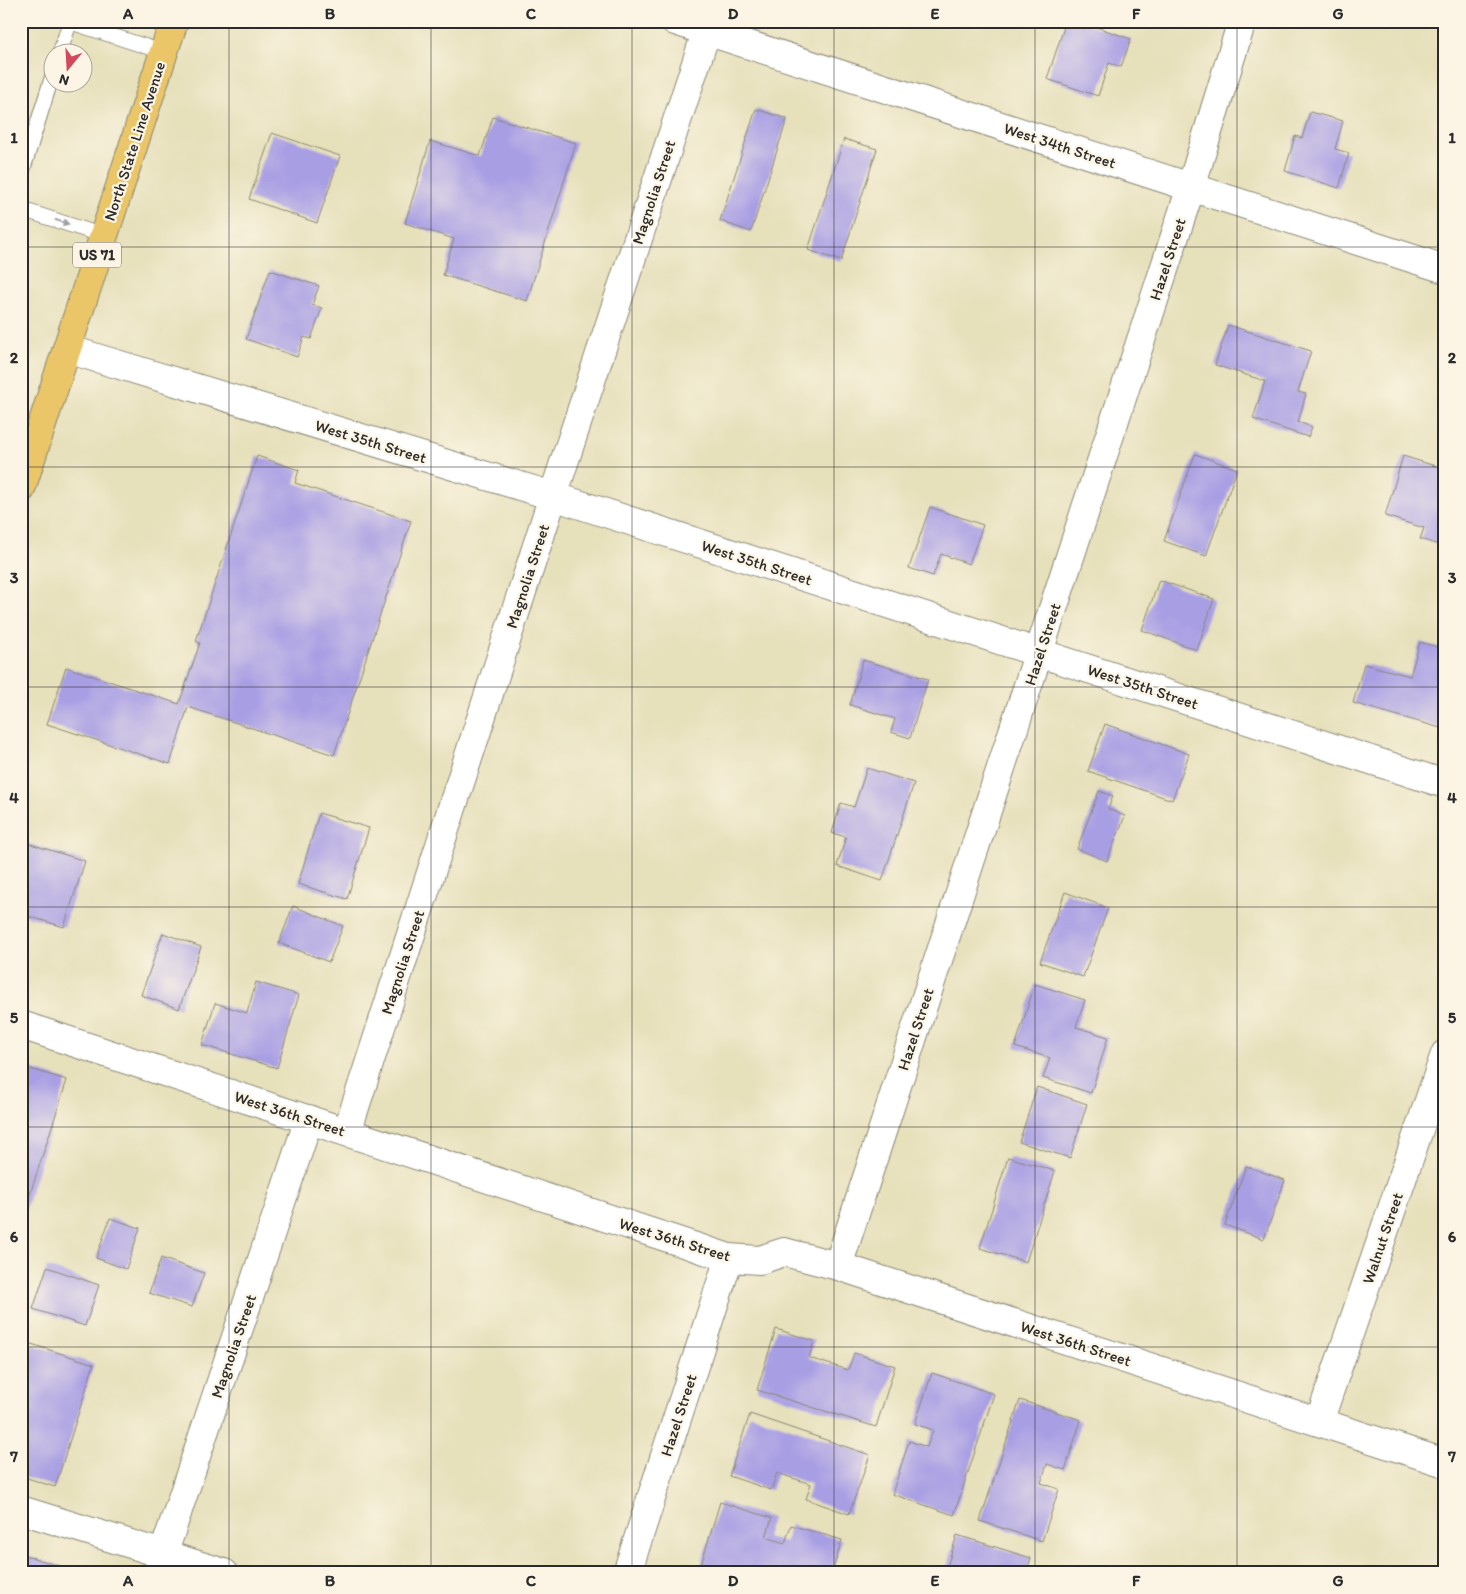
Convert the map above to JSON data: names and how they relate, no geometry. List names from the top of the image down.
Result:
{
  "streets": {
    "main road": ["North State Line Avenue", "US 71"],
    "street": [
      "West 34th Street",
      "Magnolia Street",
      "Hazel Street",
      "West 35th Street",
      "West 36th Street",
      "Walnut Street"
    ]
  },
  "crossings": [
    ["North State Line Avenue", "West 35th Street"],
    ["West 34th Street", "Magnolia Street"],
    ["West 34th Street", "Hazel Street"],
    ["Magnolia Street", "West 35th Street"],
    ["Magnolia Street", "West 36th Street"],
    ["Hazel Street", "West 35th Street"],
    ["Hazel Street", "West 36th Street"],
    ["West 36th Street", "Walnut Street"]
  ],
  "north": "bottom",
  "grid": {
    "columns": [
      "A",
      "B",
      "C",
      "D",
      "E",
      "F",
      "G"
    ],
    "rows": [
      "1",
      "2",
      "3",
      "4",
      "5",
      "6",
      "7"
    ]
  }
}
